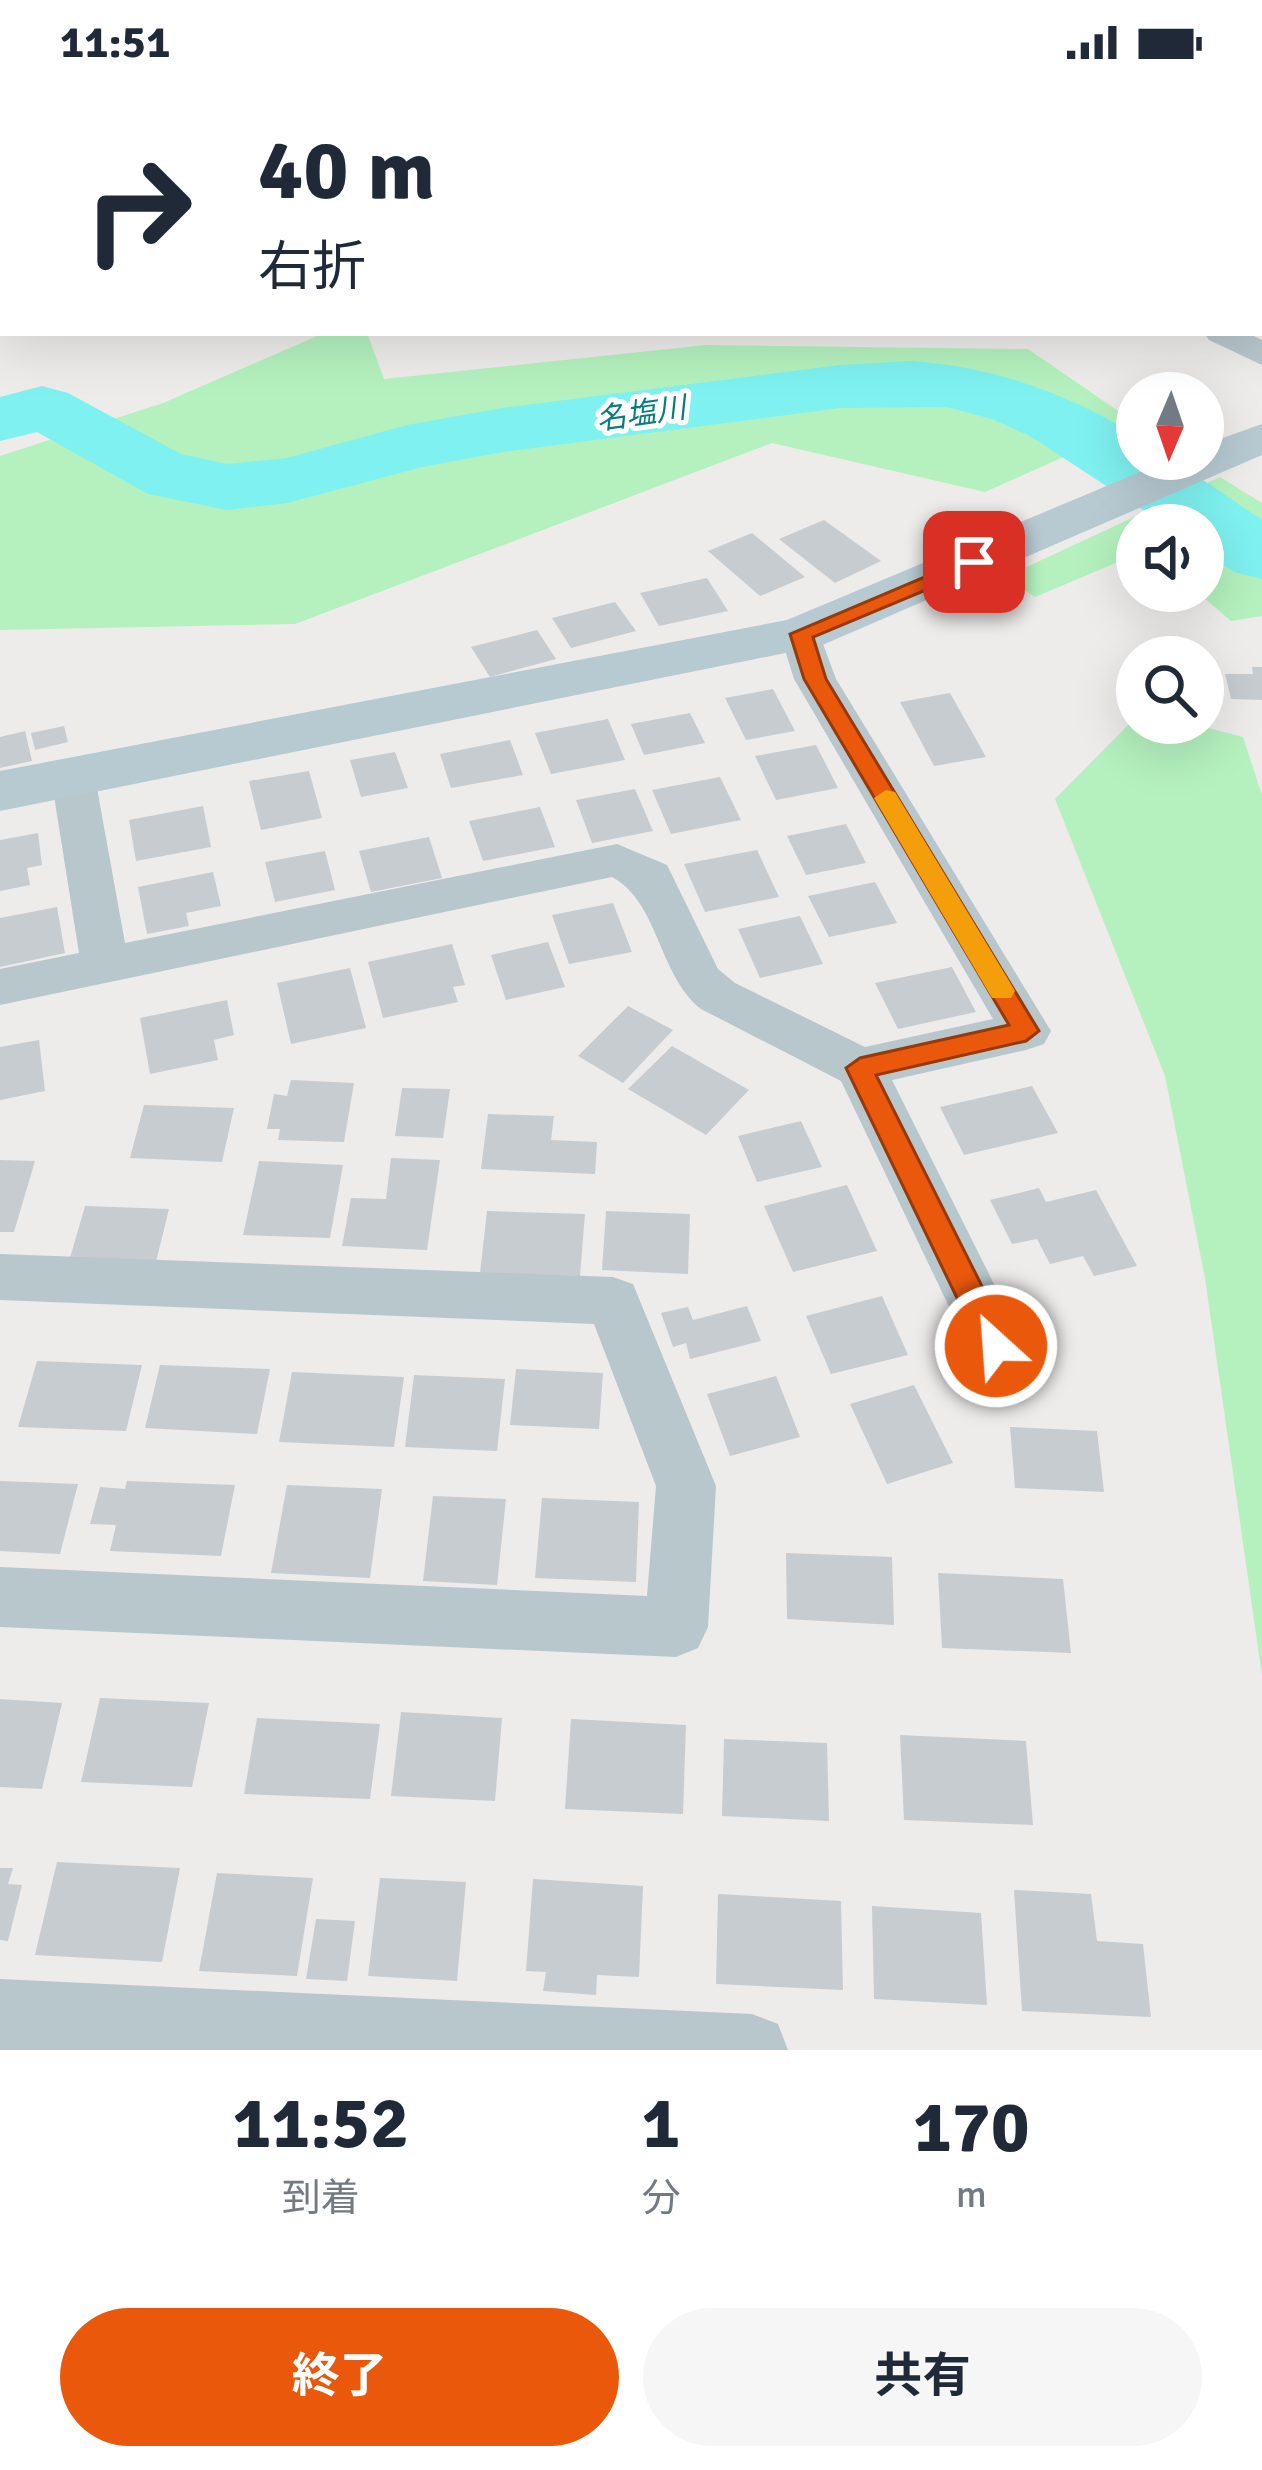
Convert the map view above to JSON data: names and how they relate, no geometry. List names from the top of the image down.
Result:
{
  "water": ["名塩川"],
  "north": "bottom",
  "page": {
    "status": "11:51",
    "turn": ["40 m", "右折"],
    "eta": [
      "11:52",
      "到着",
      "1",
      "分",
      "170",
      "m"
    ],
    "buttons": ["終了", "共有"]
  }
}
